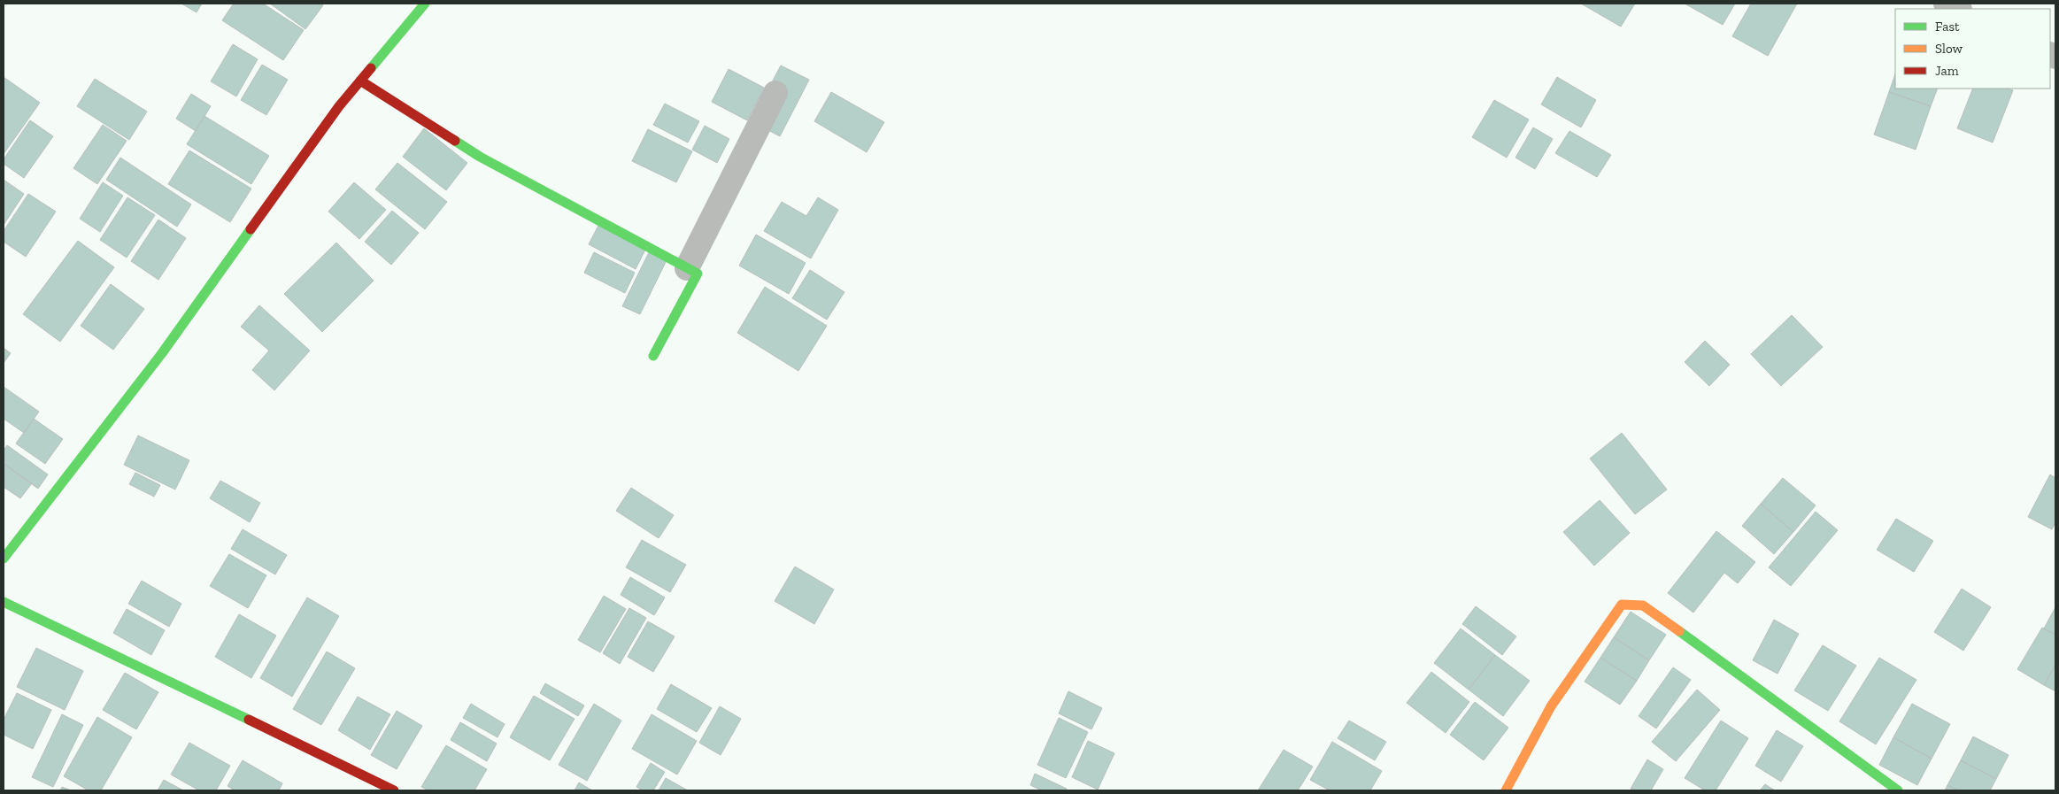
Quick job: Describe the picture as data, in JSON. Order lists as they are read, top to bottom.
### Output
{
  "legend": ["Fast", "Slow", "Jam"]
}
